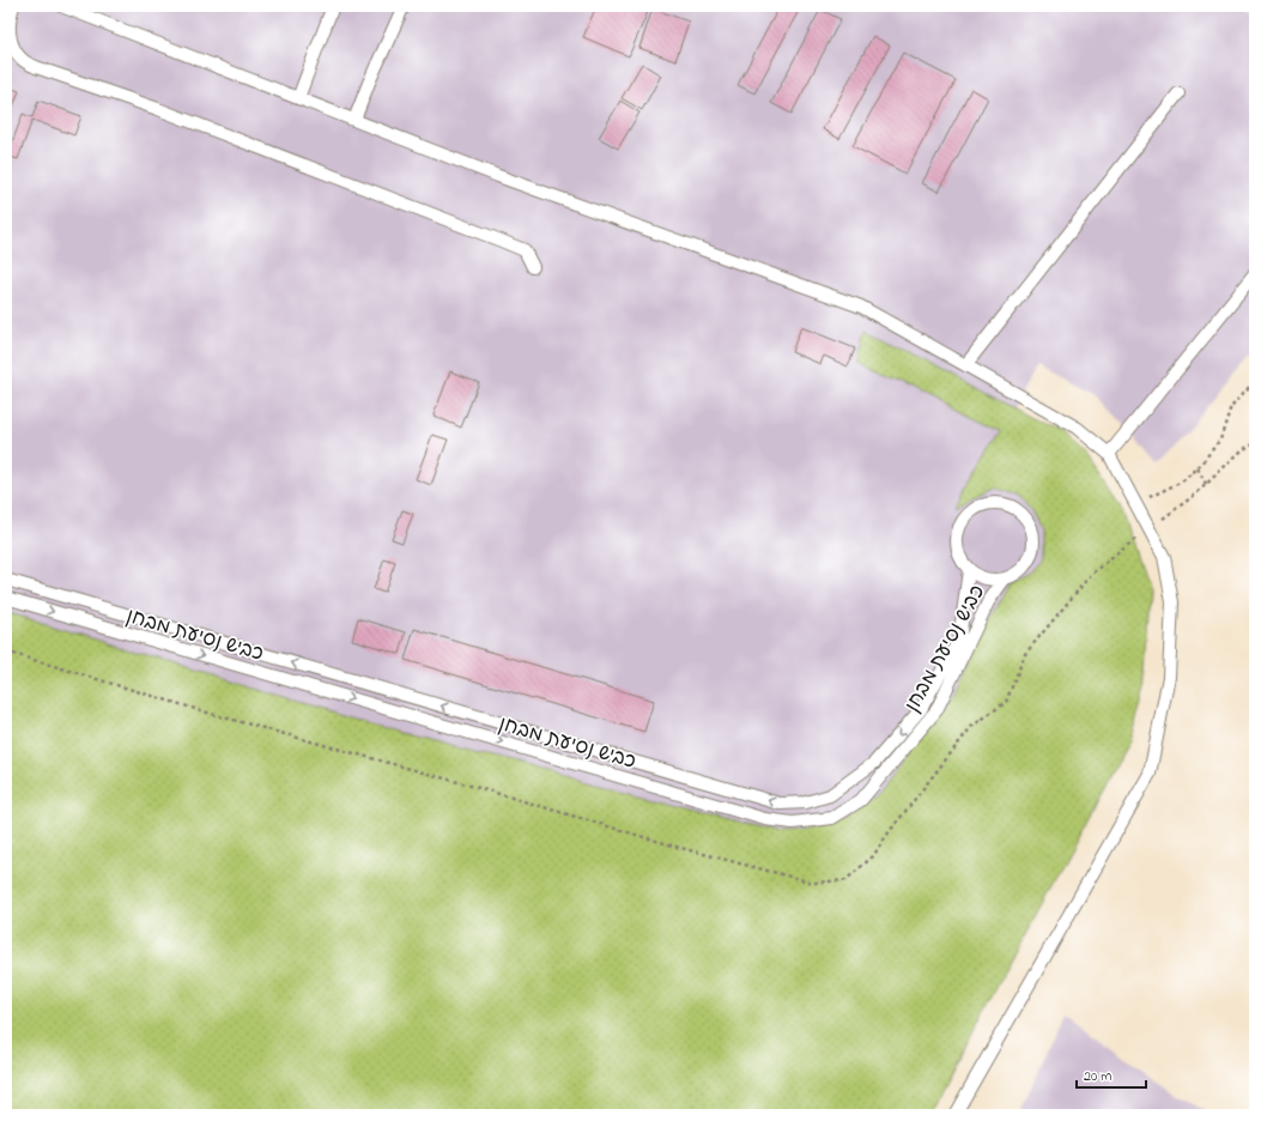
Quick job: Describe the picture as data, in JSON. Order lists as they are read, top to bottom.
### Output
{
  "streets": {
    "lane": ["כביש נסיעת מבחן"]
  },
  "scale_bar": "20 m"
}
